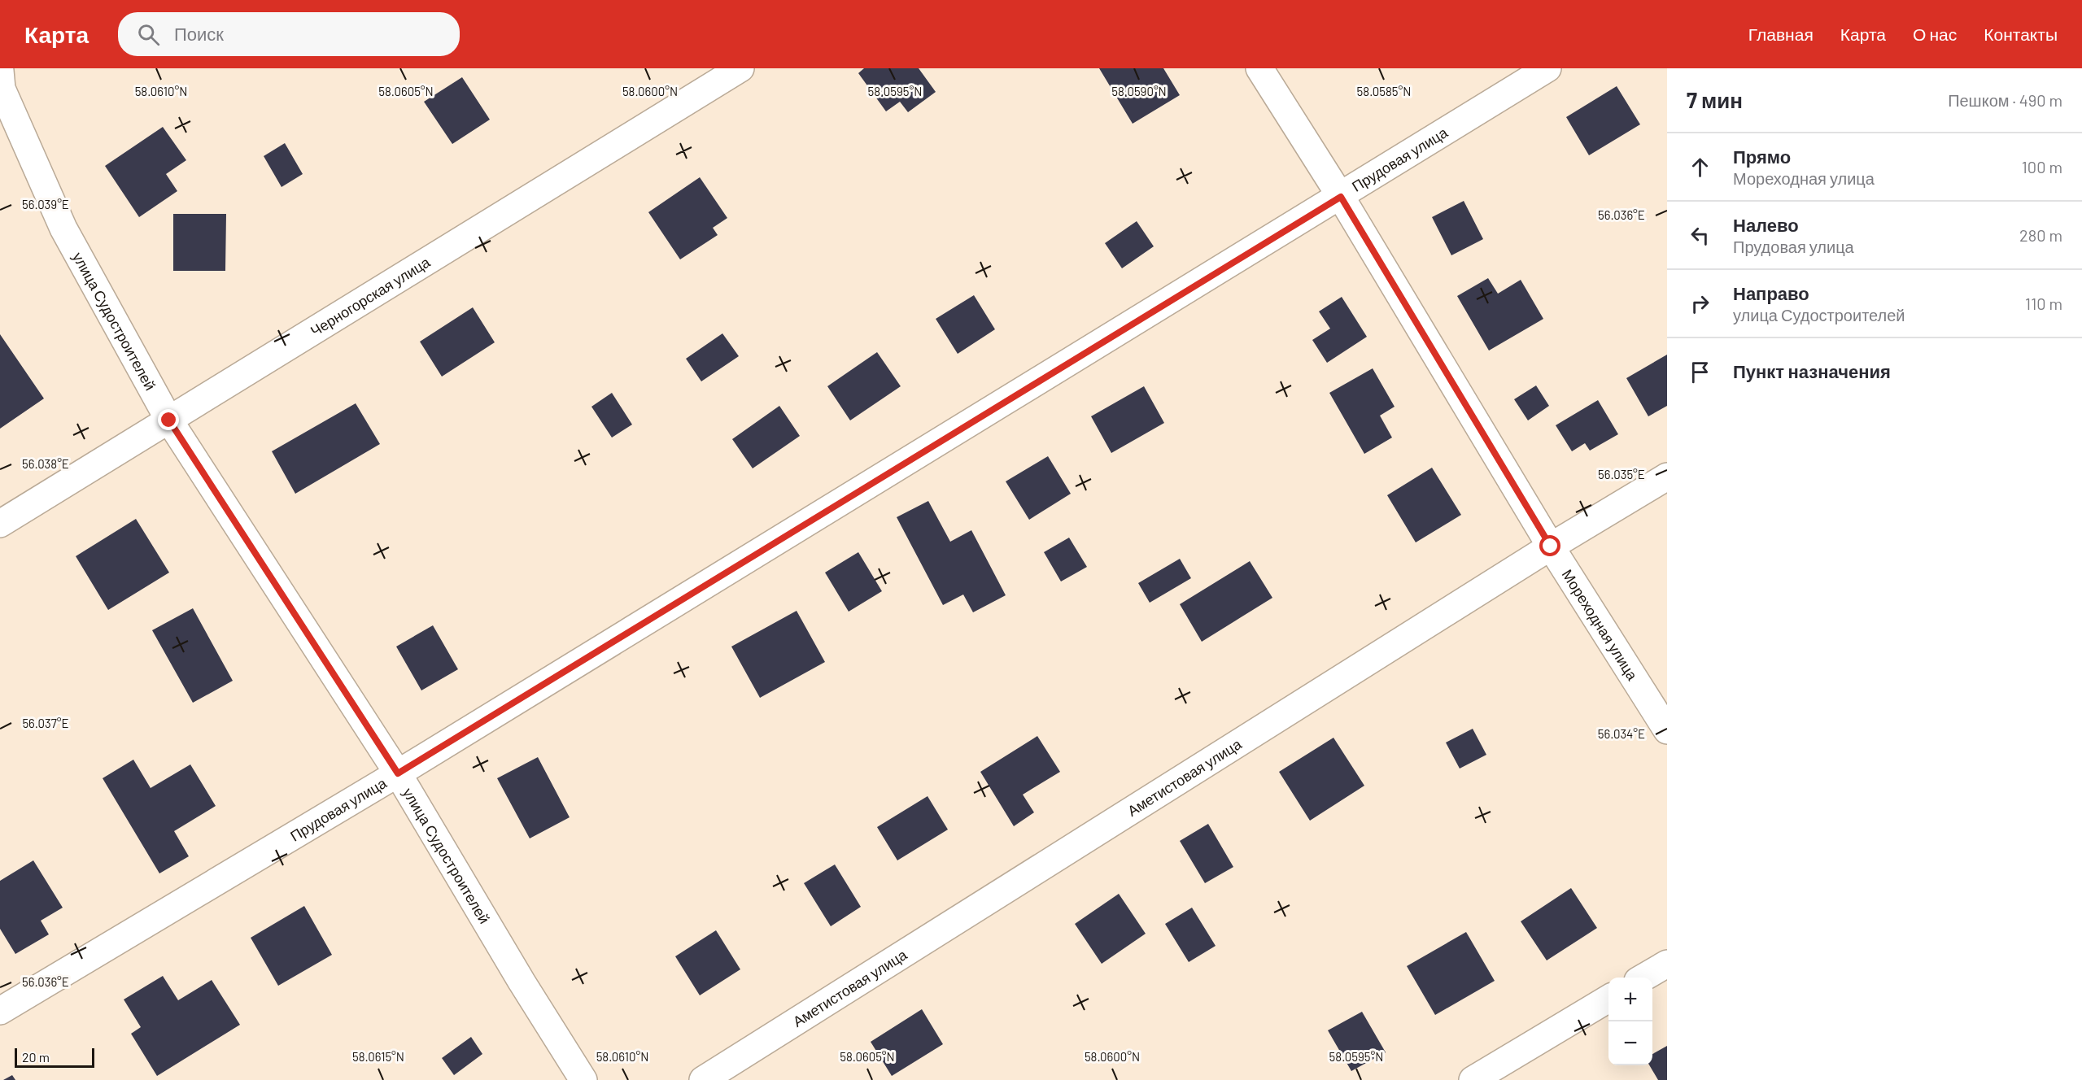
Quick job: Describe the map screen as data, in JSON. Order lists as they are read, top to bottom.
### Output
{
  "streets": {
    "street": [
      "Прудовая улица",
      "Черногорская улица",
      "улица Судостроителей",
      "Мореходная улица",
      "Аметистовая улица"
    ]
  },
  "crossings": [
    ["Прудовая улица", "улица Судостроителей"],
    ["Прудовая улица", "Мореходная улица"],
    ["Черногорская улица", "улица Судостроителей"],
    ["Мореходная улица", "Аметистовая улица"]
  ],
  "scale_bar": "20 m",
  "page": {
    "header": "Карта",
    "search": "Поиск",
    "nav": [
      "Главная",
      "Карта",
      "О нас",
      "Контакты"
    ],
    "heading": ["7 мин", "Пешком · 490 m"],
    "list": [
      ["Прямо", "Мореходная улица", "100 m"],
      ["Налево", "Прудовая улица", "280 m"],
      ["Направо", "улица Судостроителей", "110 m"],
      "Пункт назначения"
    ],
    "map_buttons": ["+", "−"],
    "scale": "20 m"
  },
  "coordinates": [
    "58.0610°N",
    "58.0605°N",
    "58.0600°N",
    "58.0595°N",
    "58.0590°N",
    "58.0585°N",
    "56.039°E",
    "56.036°E",
    "56.038°E",
    "56.035°E",
    "56.037°E",
    "56.034°E",
    "58.0615°N"
  ]
}
